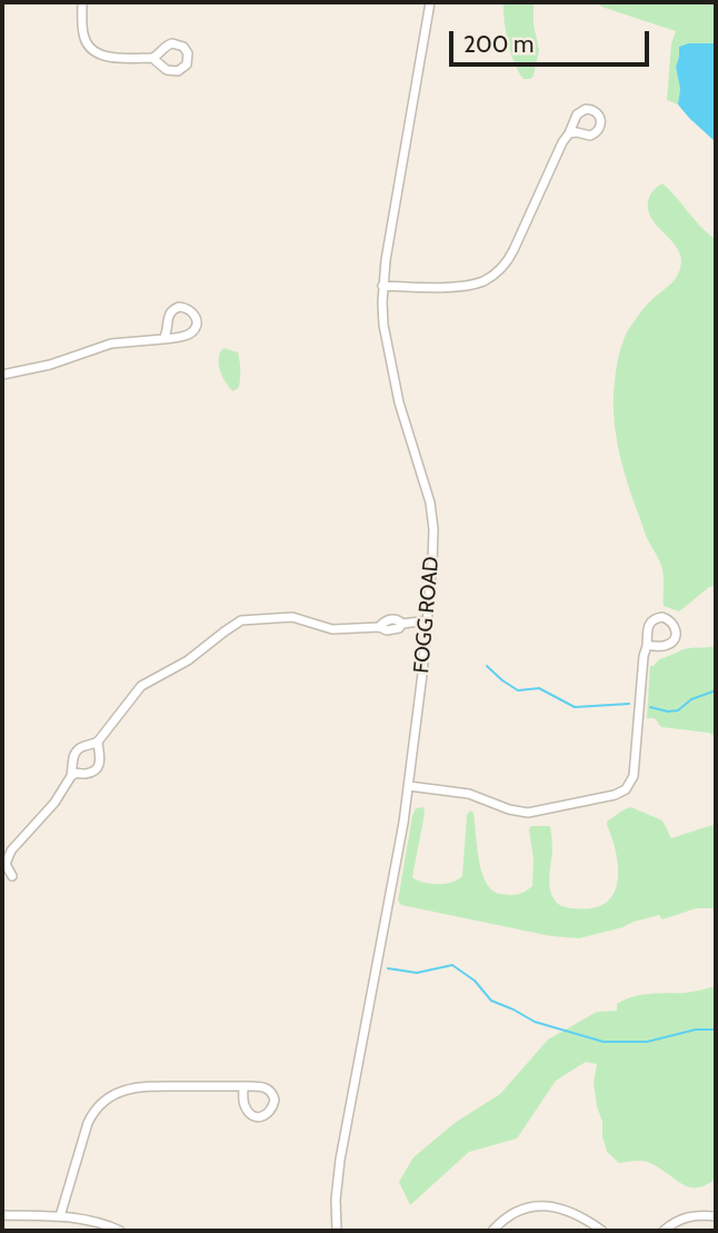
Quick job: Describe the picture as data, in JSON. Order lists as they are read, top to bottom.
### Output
{
  "streets": {
    "street": ["FOGG ROAD"]
  },
  "scale_bar": "200 m"
}
